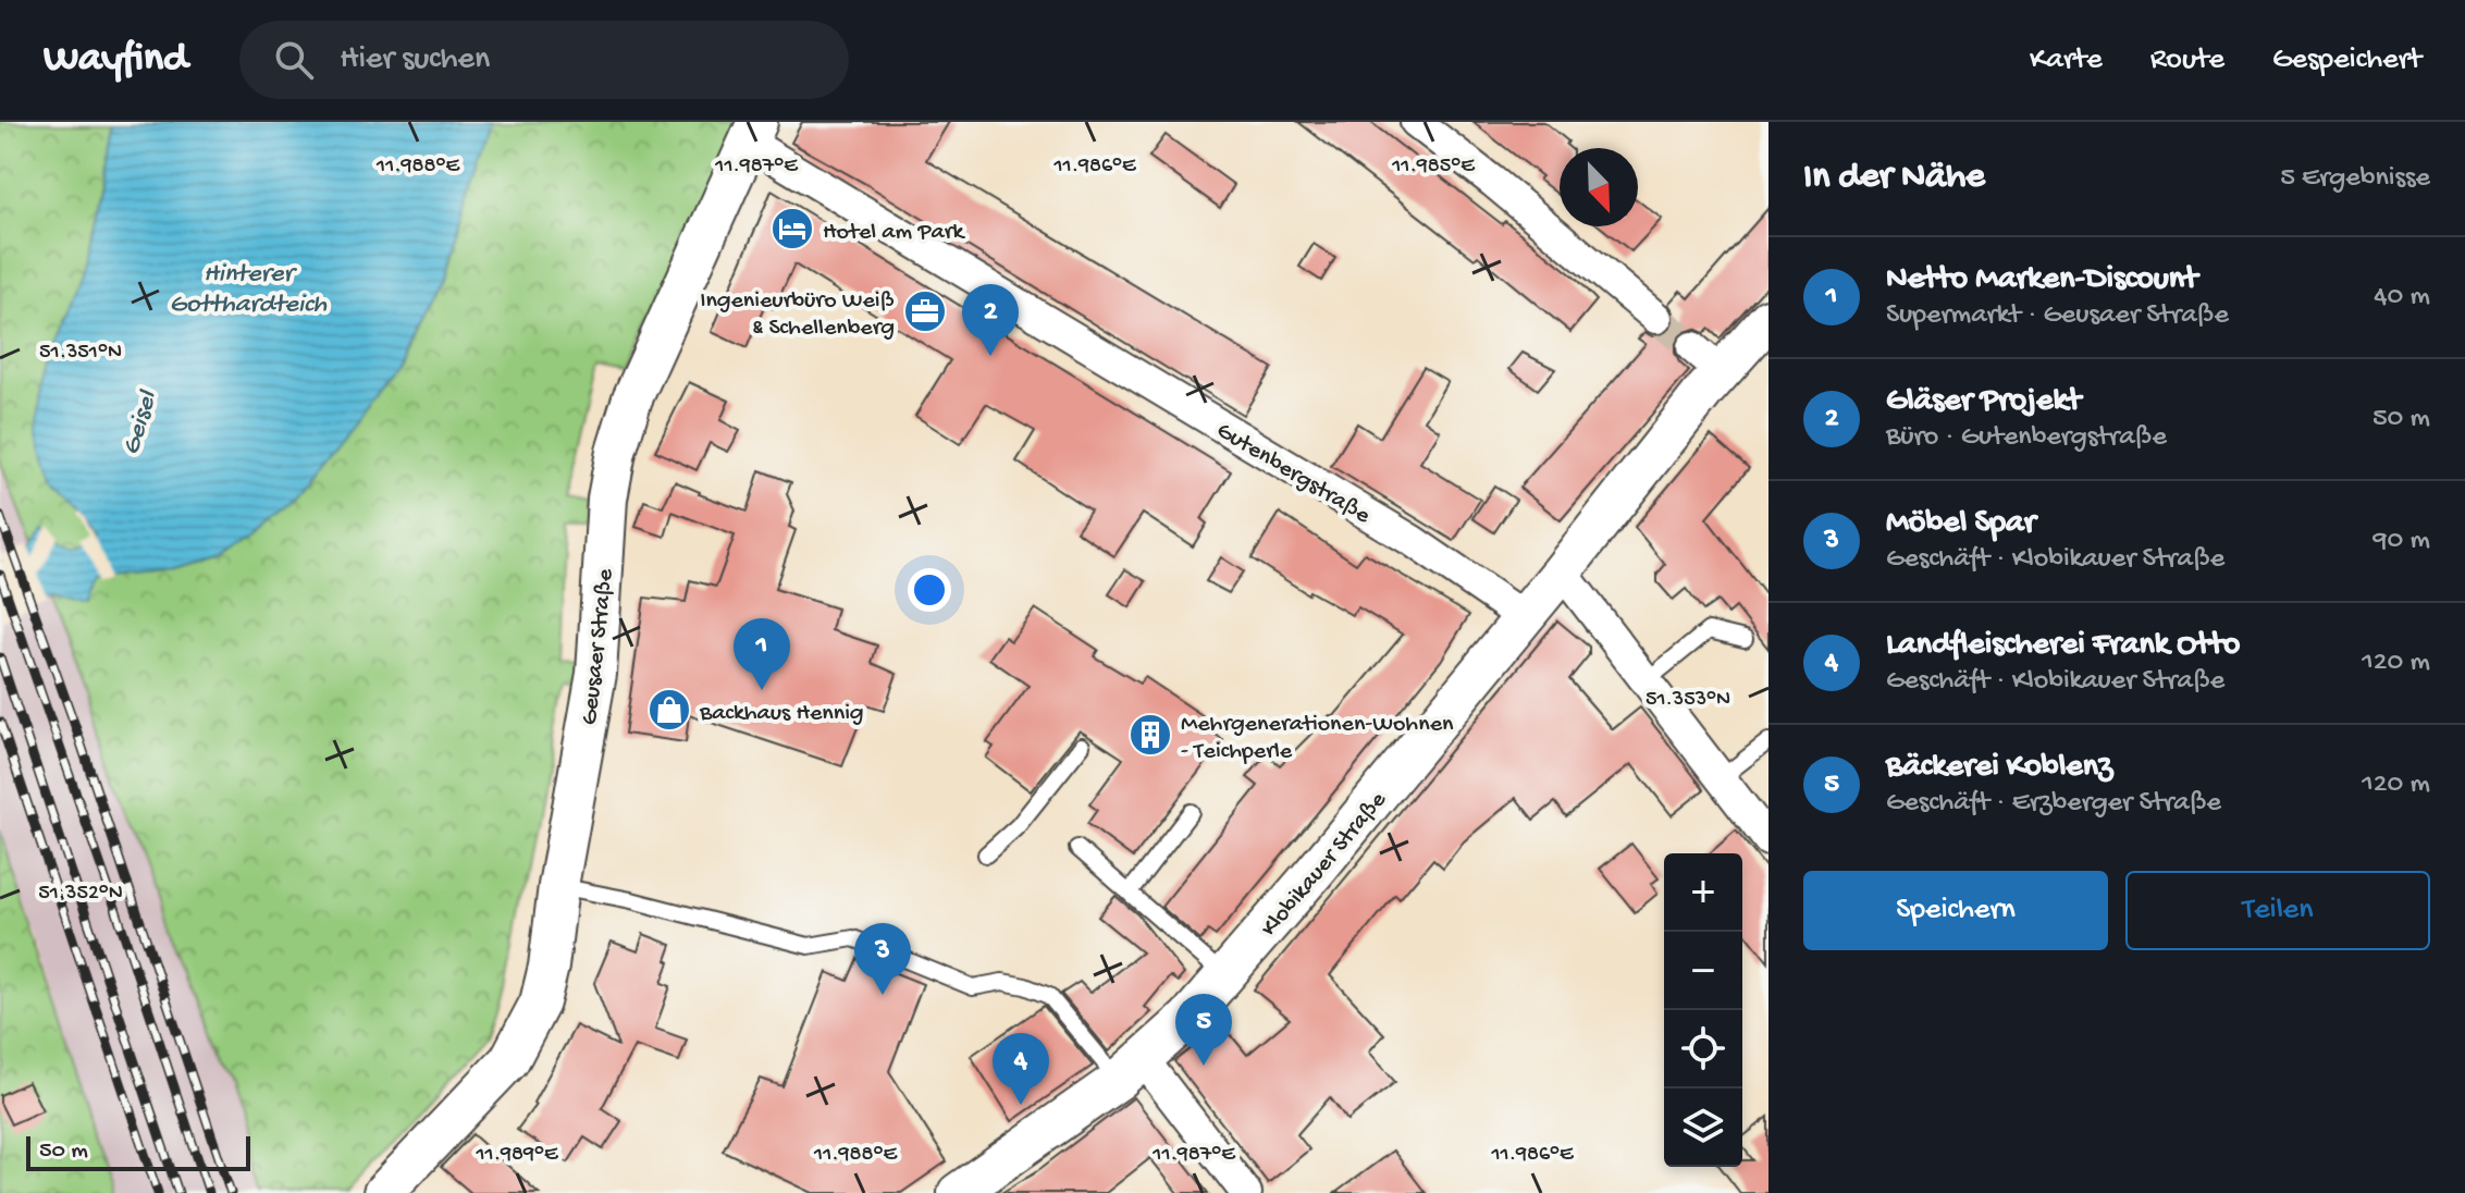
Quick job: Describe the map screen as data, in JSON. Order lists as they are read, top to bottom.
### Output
{
  "streets": {
    "street": ["Gutenbergstraße", "Geusaer Straße", "Klobikauer Straße"]
  },
  "crossings": [
    ["Gutenbergstraße", "Geusaer Straße"],
    ["Gutenbergstraße", "Klobikauer Straße"]
  ],
  "water": ["Hinterer Gotthardteich", "Geisel"],
  "places": {
    "hotel": ["Hotel am Park"],
    "office": ["Ingenieurbüro Weiß & Schellenberg"],
    "shop": ["Backhaus Hennig"],
    "building": ["Mehrgenerationen-Wohnen - Teichperle"]
  },
  "scale_bar": "50 m",
  "north": "bottom right",
  "page": {
    "header": "Wayfind",
    "search": "Hier suchen",
    "nav": ["Karte", "Route", "Gespeichert"],
    "heading": ["In der Nähe", "5 Ergebnisse"],
    "list": [
      {
        "mark": "1",
        "name": "Netto Marken-Discount",
        "note": "Supermarkt · Geusaer Straße",
        "value": "40 m"
      },
      {
        "mark": "2",
        "name": "Gläser Projekt",
        "note": "Büro · Gutenbergstraße",
        "value": "50 m"
      },
      {
        "mark": "3",
        "name": "Möbel Spar",
        "note": "Geschäft · Klobikauer Straße",
        "value": "90 m"
      },
      {
        "mark": "4",
        "name": "Landfleischerei Frank Otto",
        "note": "Geschäft · Klobikauer Straße",
        "value": "120 m"
      },
      {
        "mark": "5",
        "name": "Bäckerei Koblenz",
        "note": "Geschäft · Erzberger Straße",
        "value": "120 m"
      }
    ],
    "pins": [
      "2",
      "1",
      "3",
      "5",
      "4"
    ],
    "buttons": ["Speichern", "Teilen"],
    "map_buttons": ["+", "−"],
    "scale": "50 m"
  },
  "coordinates": [
    "11.988°E",
    "11.987°E",
    "11.986°E",
    "11.985°E",
    "51.351°N",
    "51.353°N",
    "51.352°N",
    "11.989°E"
  ]
}
